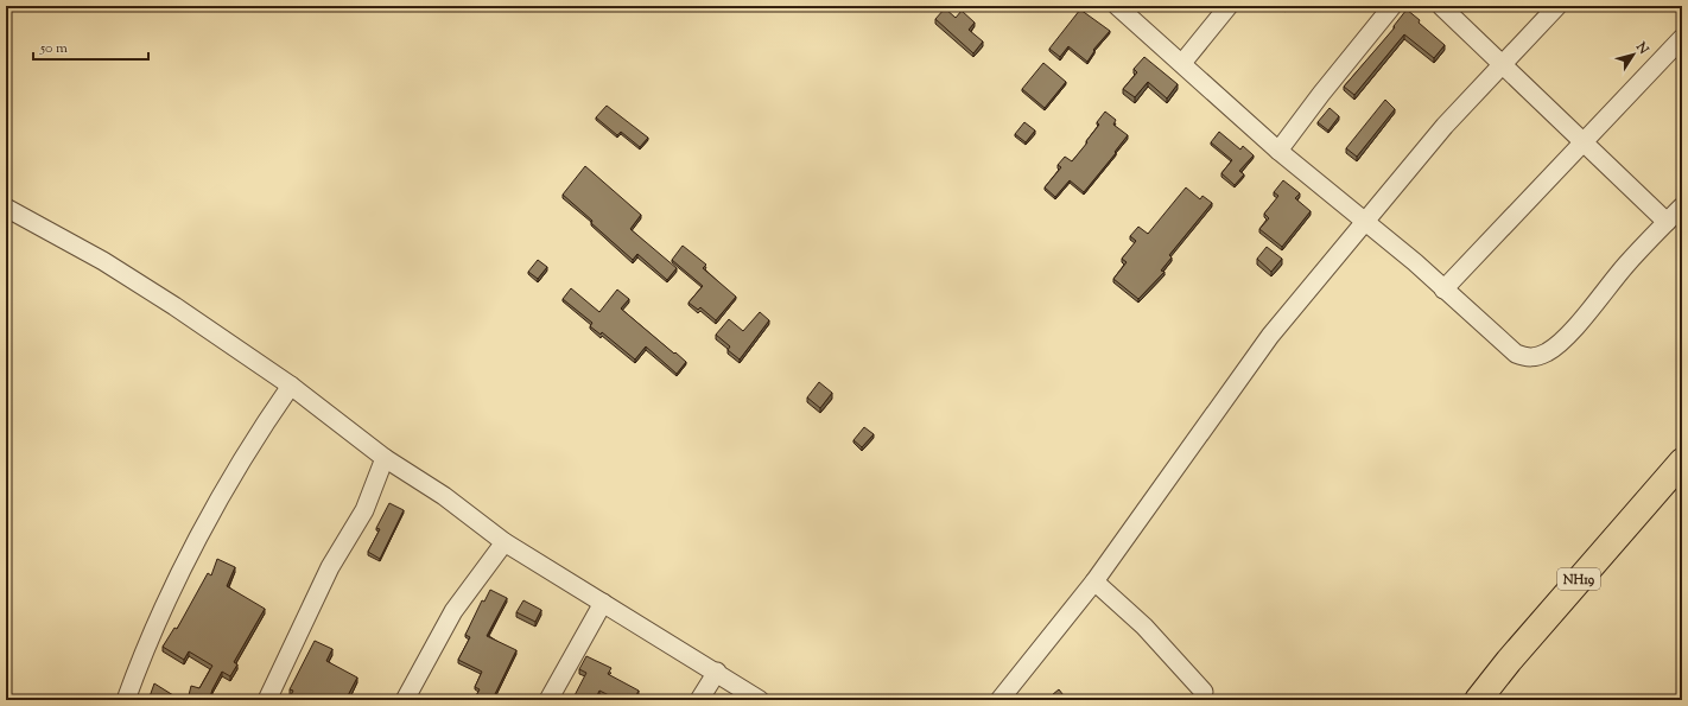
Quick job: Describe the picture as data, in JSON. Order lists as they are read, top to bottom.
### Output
{
  "streets": {
    "highway": ["NH19"]
  },
  "scale_bar": "50 m",
  "north": "top right"
}
